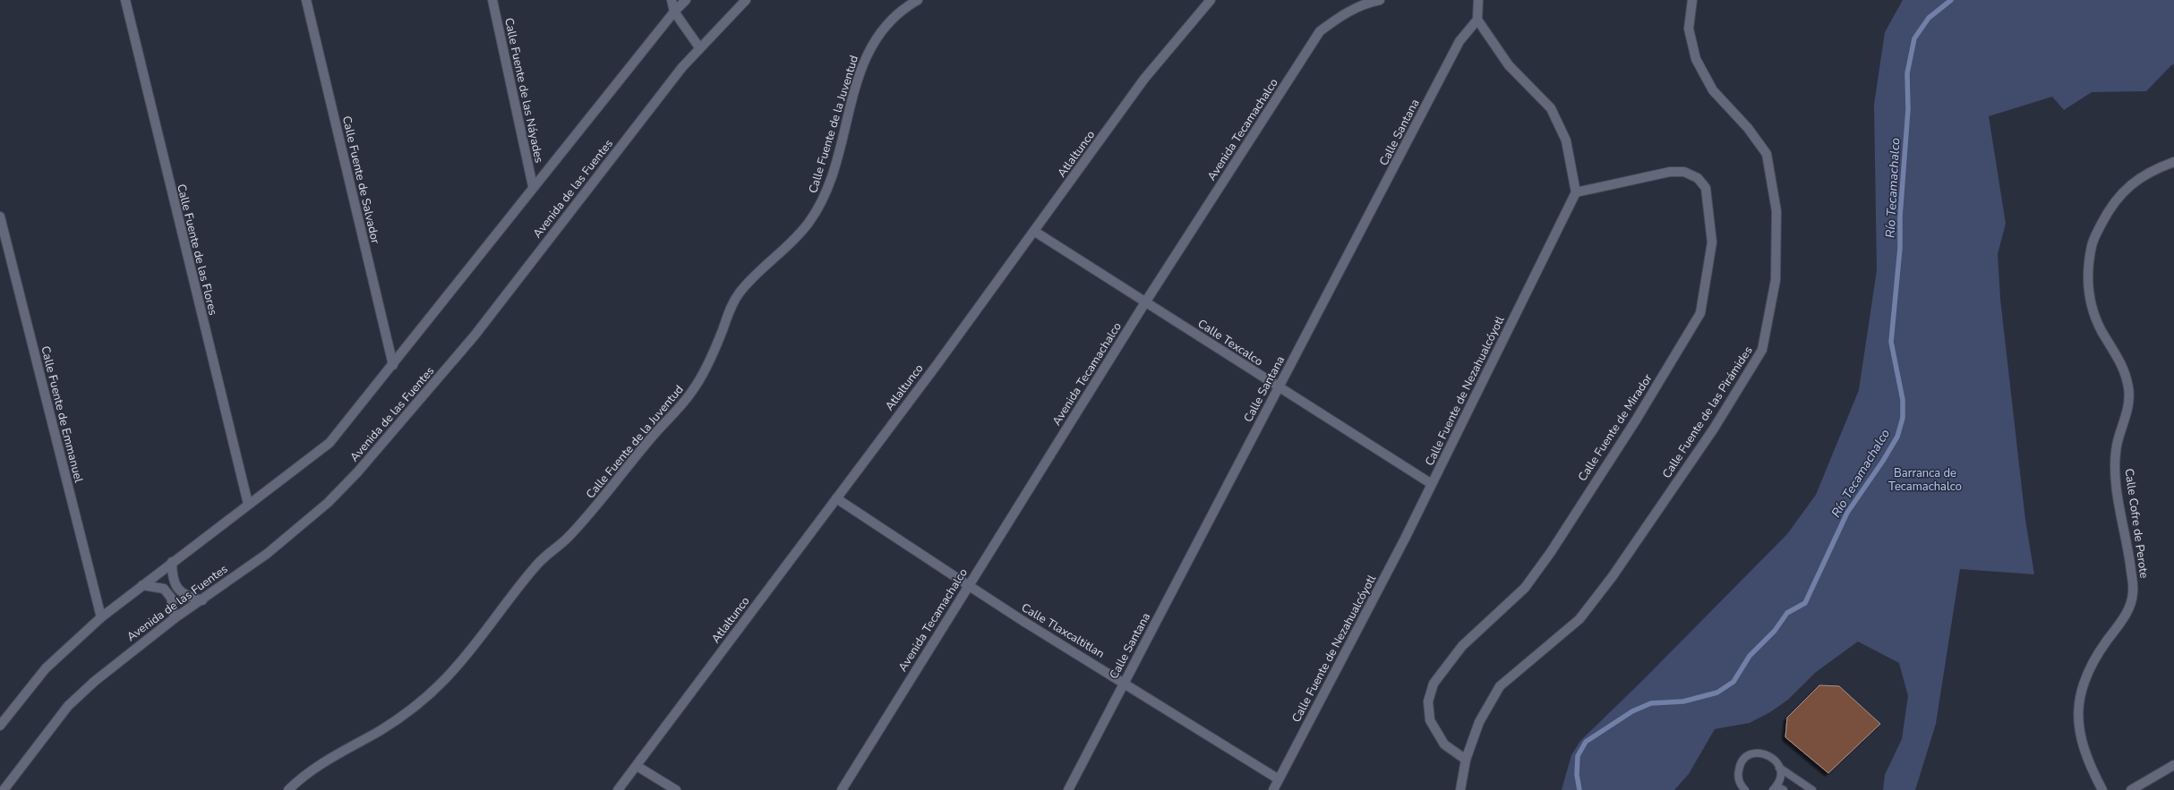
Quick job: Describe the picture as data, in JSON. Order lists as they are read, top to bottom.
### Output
{
  "streets": {
    "street": [
      "Calle Fuente de las Náyades",
      "Calle Fuente de la Juventud",
      "Avenida Tecamachalco",
      "Calle Santana",
      "Atlaltunco",
      "Calle Fuente de Salvador",
      "Avenida de las Fuentes",
      "Calle Fuente de las Flores",
      "Calle Texcalco",
      "Calle Fuente de Nezahualcóyotl",
      "Calle Fuente de las Pirámides",
      "Calle Fuente de Emmanuel",
      "Calle Fuente de Mirador",
      "Calle Cofre de Perote",
      "Calle Tlaxcaltitlan"
    ]
  },
  "crossings": [
    ["Avenida Tecamachalco", "Calle Texcalco"],
    ["Avenida Tecamachalco", "Calle Tlaxcaltitlan"],
    ["Calle Santana", "Calle Texcalco"],
    ["Calle Santana", "Calle Tlaxcaltitlan"],
    ["Atlaltunco", "Calle Texcalco"],
    ["Atlaltunco", "Calle Tlaxcaltitlan"],
    ["Calle Texcalco", "Calle Fuente de Nezahualcóyotl"],
    ["Calle Fuente de Nezahualcóyotl", "Calle Fuente de Mirador"],
    ["Calle Fuente de Nezahualcóyotl", "Calle Tlaxcaltitlan"],
    ["Calle Fuente de las Pirámides", "Calle Fuente de Mirador"]
  ],
  "water": ["Río Tecamachalco"],
  "parks": ["Barranca de Tecamachalco"]
}
